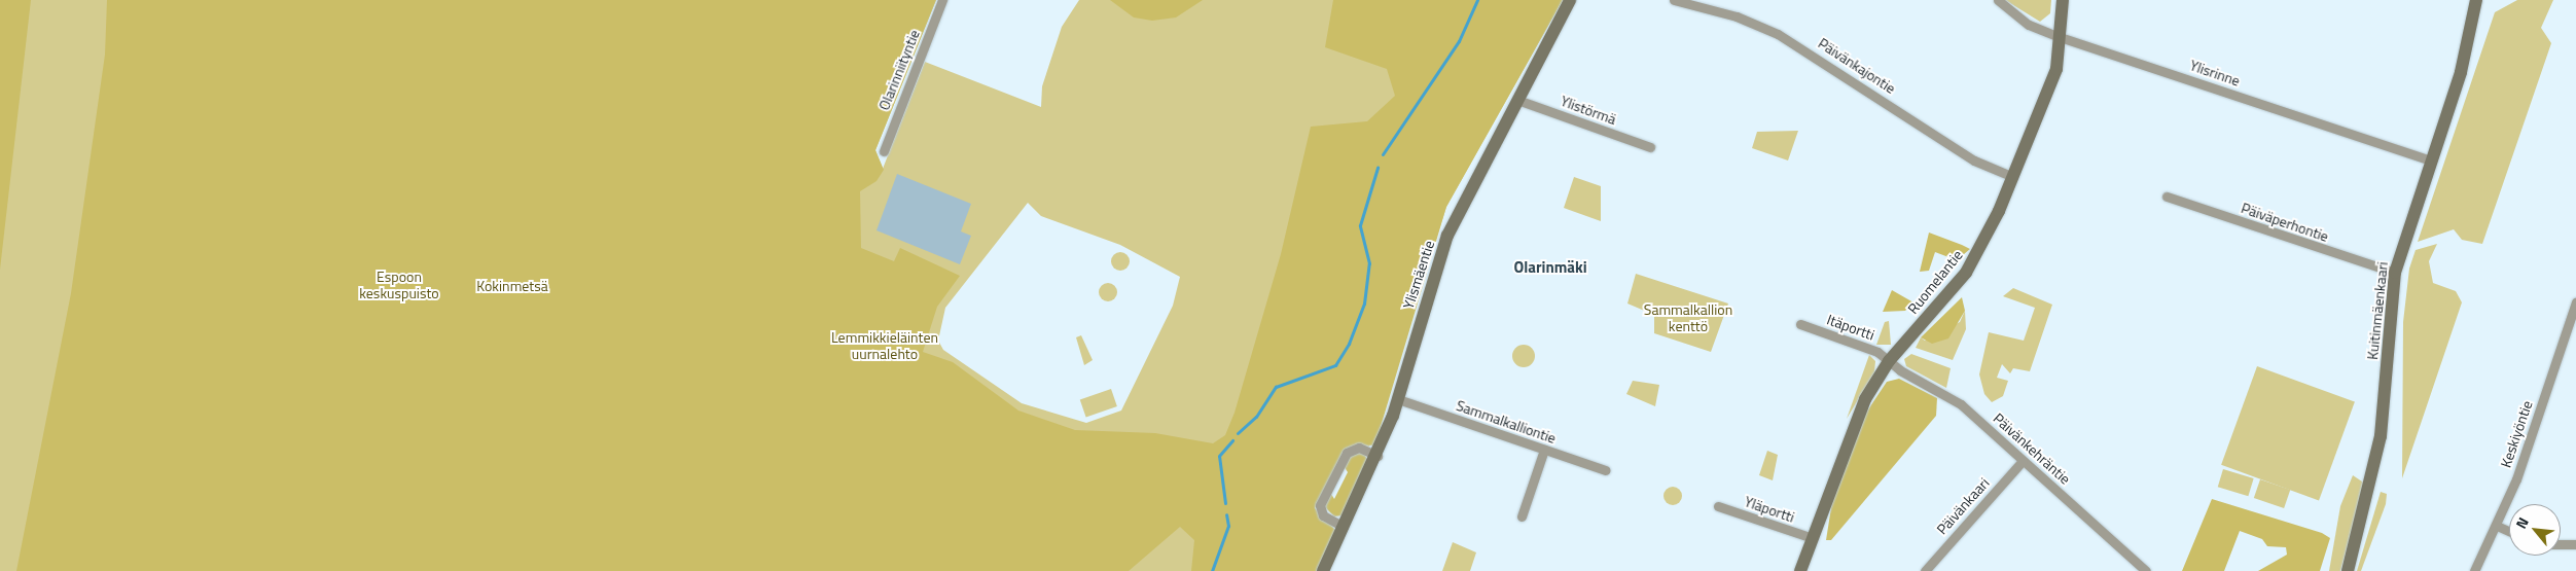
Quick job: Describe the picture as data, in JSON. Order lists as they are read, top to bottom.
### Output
{
  "streets": {
    "street": [
      "Päivänkajontie",
      "Olarinniityntie",
      "Ylisrinne",
      "Ylistörmä",
      "Päiväperhontie",
      "Ylismäentie",
      "Ruomelantie",
      "Kuitinmäenkaari",
      "Itäportti",
      "Sammalkalliontie",
      "Keskiyöntie",
      "Päivänkehräntie",
      "Päivänkaari",
      "Yläportti"
    ]
  },
  "crossings": [
    ["Päivänkajontie", "Ruomelantie"],
    ["Ylisrinne", "Ruomelantie"],
    ["Ylisrinne", "Kuitinmäenkaari"],
    ["Ylistörmä", "Ylismäentie"],
    ["Päiväperhontie", "Kuitinmäenkaari"],
    ["Ylismäentie", "Sammalkalliontie"],
    ["Ruomelantie", "Itäportti"],
    ["Ruomelantie", "Päivänkehräntie"],
    ["Ruomelantie", "Yläportti"],
    ["Itäportti", "Päivänkehräntie"],
    ["Päivänkehräntie", "Päivänkaari"]
  ],
  "districts": ["Olarinmäki"],
  "parks": [
    "Espoon keskuspuisto",
    "Kokinmetsä",
    "Sammalkallion kenttö",
    "Lemmikkieläinten uurnalehto"
  ],
  "north": "top left"
}
